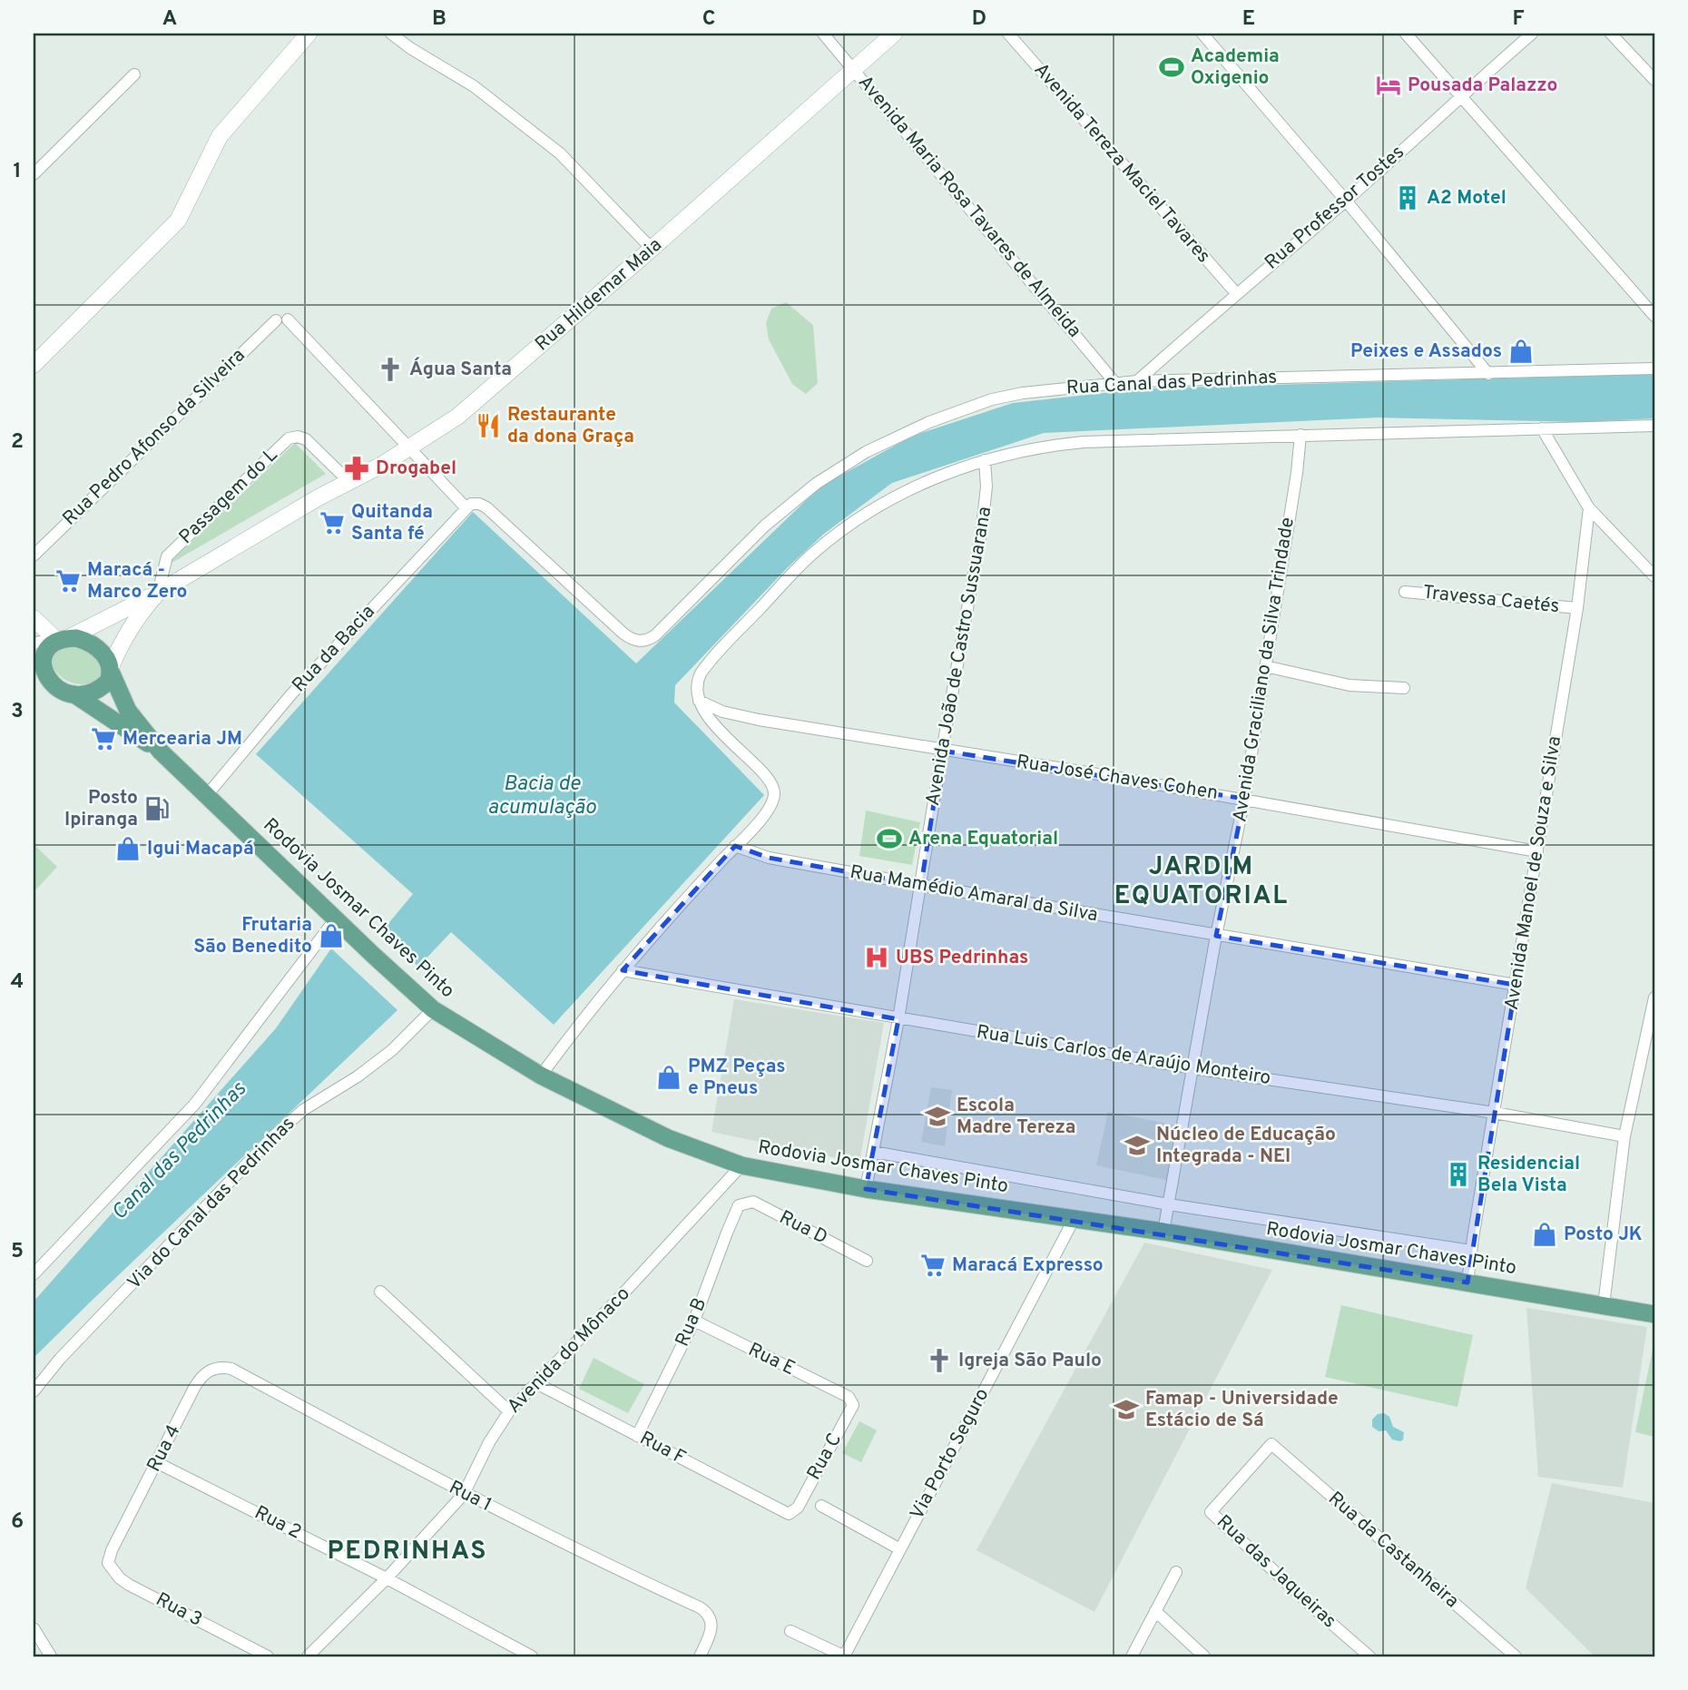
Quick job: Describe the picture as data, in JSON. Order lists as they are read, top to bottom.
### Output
{
  "streets": {
    "main road": ["Rua Hildemar Maia", "Rodovia Josmar Chaves Pinto"],
    "street": [
      "Avenida Tereza Maciel Tavares",
      "Avenida Maria Rosa Tavares de Almeida",
      "Rua Professor Tostes",
      "Rua Canal das Pedrinhas",
      "Rua Pedro Afonso da Silveira",
      "Passagem do L",
      "Travessa Caetés",
      "Rua da Bacia",
      "Avenida João de Castro Sussuarana",
      "Avenida Graciliano da Silva Trindade",
      "Rua José Chaves Cohen",
      "Avenida Manoel de Souza e Silva",
      "Rua Mamédio Amaral da Silva",
      "Rua Luis Carlos de Araújo Monteiro",
      "Via do Canal das Pedrinhas",
      "Rua D",
      "Rua B",
      "Avenida do Mônaco",
      "Rua E",
      "Rua 4",
      "Rua F",
      "Via Porto Seguro",
      "Rua C",
      "Rua 1",
      "Rua 2",
      "Rua da Castanheira",
      "Rua das Jaqueiras",
      "Rua 3"
    ]
  },
  "crossings": [
    ["Avenida Tereza Maciel Tavares", "Rua Professor Tostes"],
    ["Avenida Maria Rosa Tavares de Almeida", "Rua Hildemar Maia"],
    ["Avenida Maria Rosa Tavares de Almeida", "Rua Canal das Pedrinhas"],
    ["Rua Professor Tostes", "Rua Canal das Pedrinhas"],
    ["Rua Hildemar Maia", "Rua Pedro Afonso da Silveira"],
    ["Rua Hildemar Maia", "Passagem do L"],
    ["Rua Hildemar Maia", "Rodovia Josmar Chaves Pinto"],
    ["Rua Canal das Pedrinhas", "Rua da Bacia"],
    ["Travessa Caetés", "Avenida Manoel de Souza e Silva"],
    ["Rua da Bacia", "Rodovia Josmar Chaves Pinto"],
    ["Avenida João de Castro Sussuarana", "Rua José Chaves Cohen"],
    ["Avenida João de Castro Sussuarana", "Rua Mamédio Amaral da Silva"],
    ["Avenida João de Castro Sussuarana", "Rodovia Josmar Chaves Pinto"],
    ["Avenida João de Castro Sussuarana", "Rua Luis Carlos de Araújo Monteiro"],
    ["Avenida Graciliano da Silva Trindade", "Rua José Chaves Cohen"],
    ["Avenida Graciliano da Silva Trindade", "Rua Mamédio Amaral da Silva"],
    ["Avenida Graciliano da Silva Trindade", "Rodovia Josmar Chaves Pinto"],
    ["Avenida Graciliano da Silva Trindade", "Rua Luis Carlos de Araújo Monteiro"],
    ["Rua José Chaves Cohen", "Avenida Manoel de Souza e Silva"],
    ["Avenida Manoel de Souza e Silva", "Rua Mamédio Amaral da Silva"],
    ["Avenida Manoel de Souza e Silva", "Rodovia Josmar Chaves Pinto"],
    ["Avenida Manoel de Souza e Silva", "Rua Luis Carlos de Araújo Monteiro"],
    ["Rodovia Josmar Chaves Pinto", "Via do Canal das Pedrinhas"],
    ["Rodovia Josmar Chaves Pinto", "Avenida do Mônaco"],
    ["Rodovia Josmar Chaves Pinto", "Via Porto Seguro"],
    ["Rua D", "Rua B"],
    ["Rua B", "Rua E"],
    ["Rua B", "Rua F"],
    ["Avenida do Mônaco", "Rua F"],
    ["Avenida do Mônaco", "Rua 1"],
    ["Avenida do Mônaco", "Rua 2"],
    ["Rua E", "Rua C"],
    ["Rua 4", "Rua 1"],
    ["Rua 4", "Rua 2"],
    ["Rua 4", "Rua 3"],
    ["Rua F", "Rua C"],
    ["Rua da Castanheira", "Rua das Jaqueiras"]
  ],
  "districts": ["JARDIM EQUATORIAL", "PEDRINHAS"],
  "water": ["Bacia de acumulação", "Canal das Pedrinhas"],
  "places": {
    "sports": ["Academia Oxigenio", "Arena Equatorial"],
    "hotel": ["Pousada Palazzo"],
    "building": ["A2 Motel", "Residencial Bela Vista"],
    "shop": [
      "Peixes e Assados",
      "Igui Macapá",
      "Frutaria São Benedito",
      "PMZ Peças e Pneus",
      "Posto JK"
    ],
    "church": ["Água Santa", "Igreja São Paulo"],
    "restaurant": ["Restaurante da dona Graça"],
    "pharmacy": ["Drogabel"],
    "supermarket": [
      "Quitanda Santa fé",
      "Maracá - Marco Zero",
      "Mercearia JM",
      "Maracá Expresso"
    ],
    "fuel station": ["Posto Ipiranga"],
    "hospital": ["UBS Pedrinhas"],
    "school or university": ["Escola Madre Tereza", "Núcleo de Educação Integrada - NEI", "Famap - Universidade Estácio de Sá"]
  },
  "grid": {
    "columns": [
      "A",
      "B",
      "C",
      "D",
      "E",
      "F"
    ],
    "rows": [
      "1",
      "2",
      "3",
      "4",
      "5",
      "6"
    ]
  }
}
